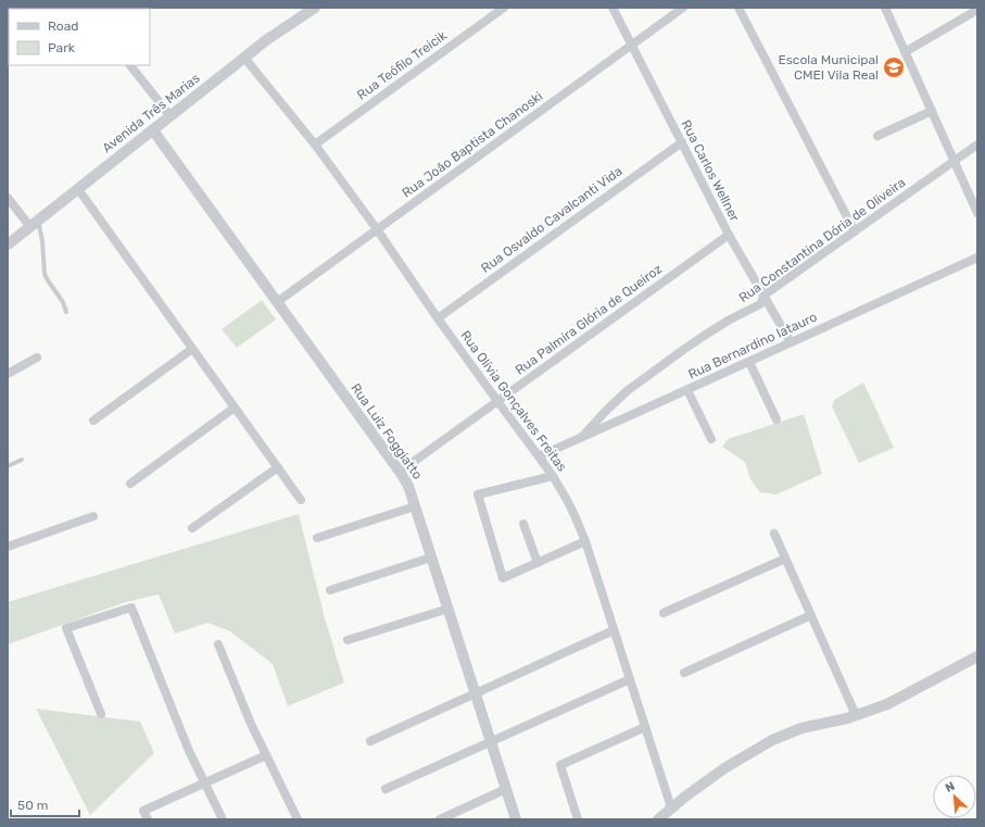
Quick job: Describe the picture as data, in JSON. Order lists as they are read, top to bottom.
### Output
{
  "streets": {
    "street": [
      "Rua Teófilo Treicik",
      "Avenida Três Marias",
      "Rua João Baptista Chanoski",
      "Rua Carlos Wellner",
      "Rua Osvaldo Cavalcanti Vida",
      "Rua Constantina Dória de Oliveira",
      "Rua Palmira Glória de Queiroz",
      "Rua Bernardino Iatauro",
      "Rua Olívia Gonçalves Freitas",
      "Rua Luiz Foggiatto"
    ]
  },
  "crossings": [
    ["Rua Teófilo Treicik", "Rua Olívia Gonçalves Freitas"],
    ["Avenida Três Marias", "Rua Olívia Gonçalves Freitas"],
    ["Avenida Três Marias", "Rua Luiz Foggiatto"],
    ["Rua João Baptista Chanoski", "Rua Carlos Wellner"],
    ["Rua João Baptista Chanoski", "Rua Olívia Gonçalves Freitas"],
    ["Rua João Baptista Chanoski", "Rua Luiz Foggiatto"],
    ["Rua Carlos Wellner", "Rua Osvaldo Cavalcanti Vida"],
    ["Rua Carlos Wellner", "Rua Constantina Dória de Oliveira"],
    ["Rua Carlos Wellner", "Rua Palmira Glória de Queiroz"],
    ["Rua Carlos Wellner", "Rua Bernardino Iatauro"],
    ["Rua Osvaldo Cavalcanti Vida", "Rua Olívia Gonçalves Freitas"],
    ["Rua Constantina Dória de Oliveira", "Rua Bernardino Iatauro"],
    ["Rua Palmira Glória de Queiroz", "Rua Olívia Gonçalves Freitas"],
    ["Rua Palmira Glória de Queiroz", "Rua Luiz Foggiatto"],
    ["Rua Bernardino Iatauro", "Rua Olívia Gonçalves Freitas"]
  ],
  "places": {
    "school or university": ["Escola Municipal CMEI Vila Real"]
  },
  "legend": ["Road", "Park"],
  "scale_bar": "50 m",
  "north": "top left"
}
